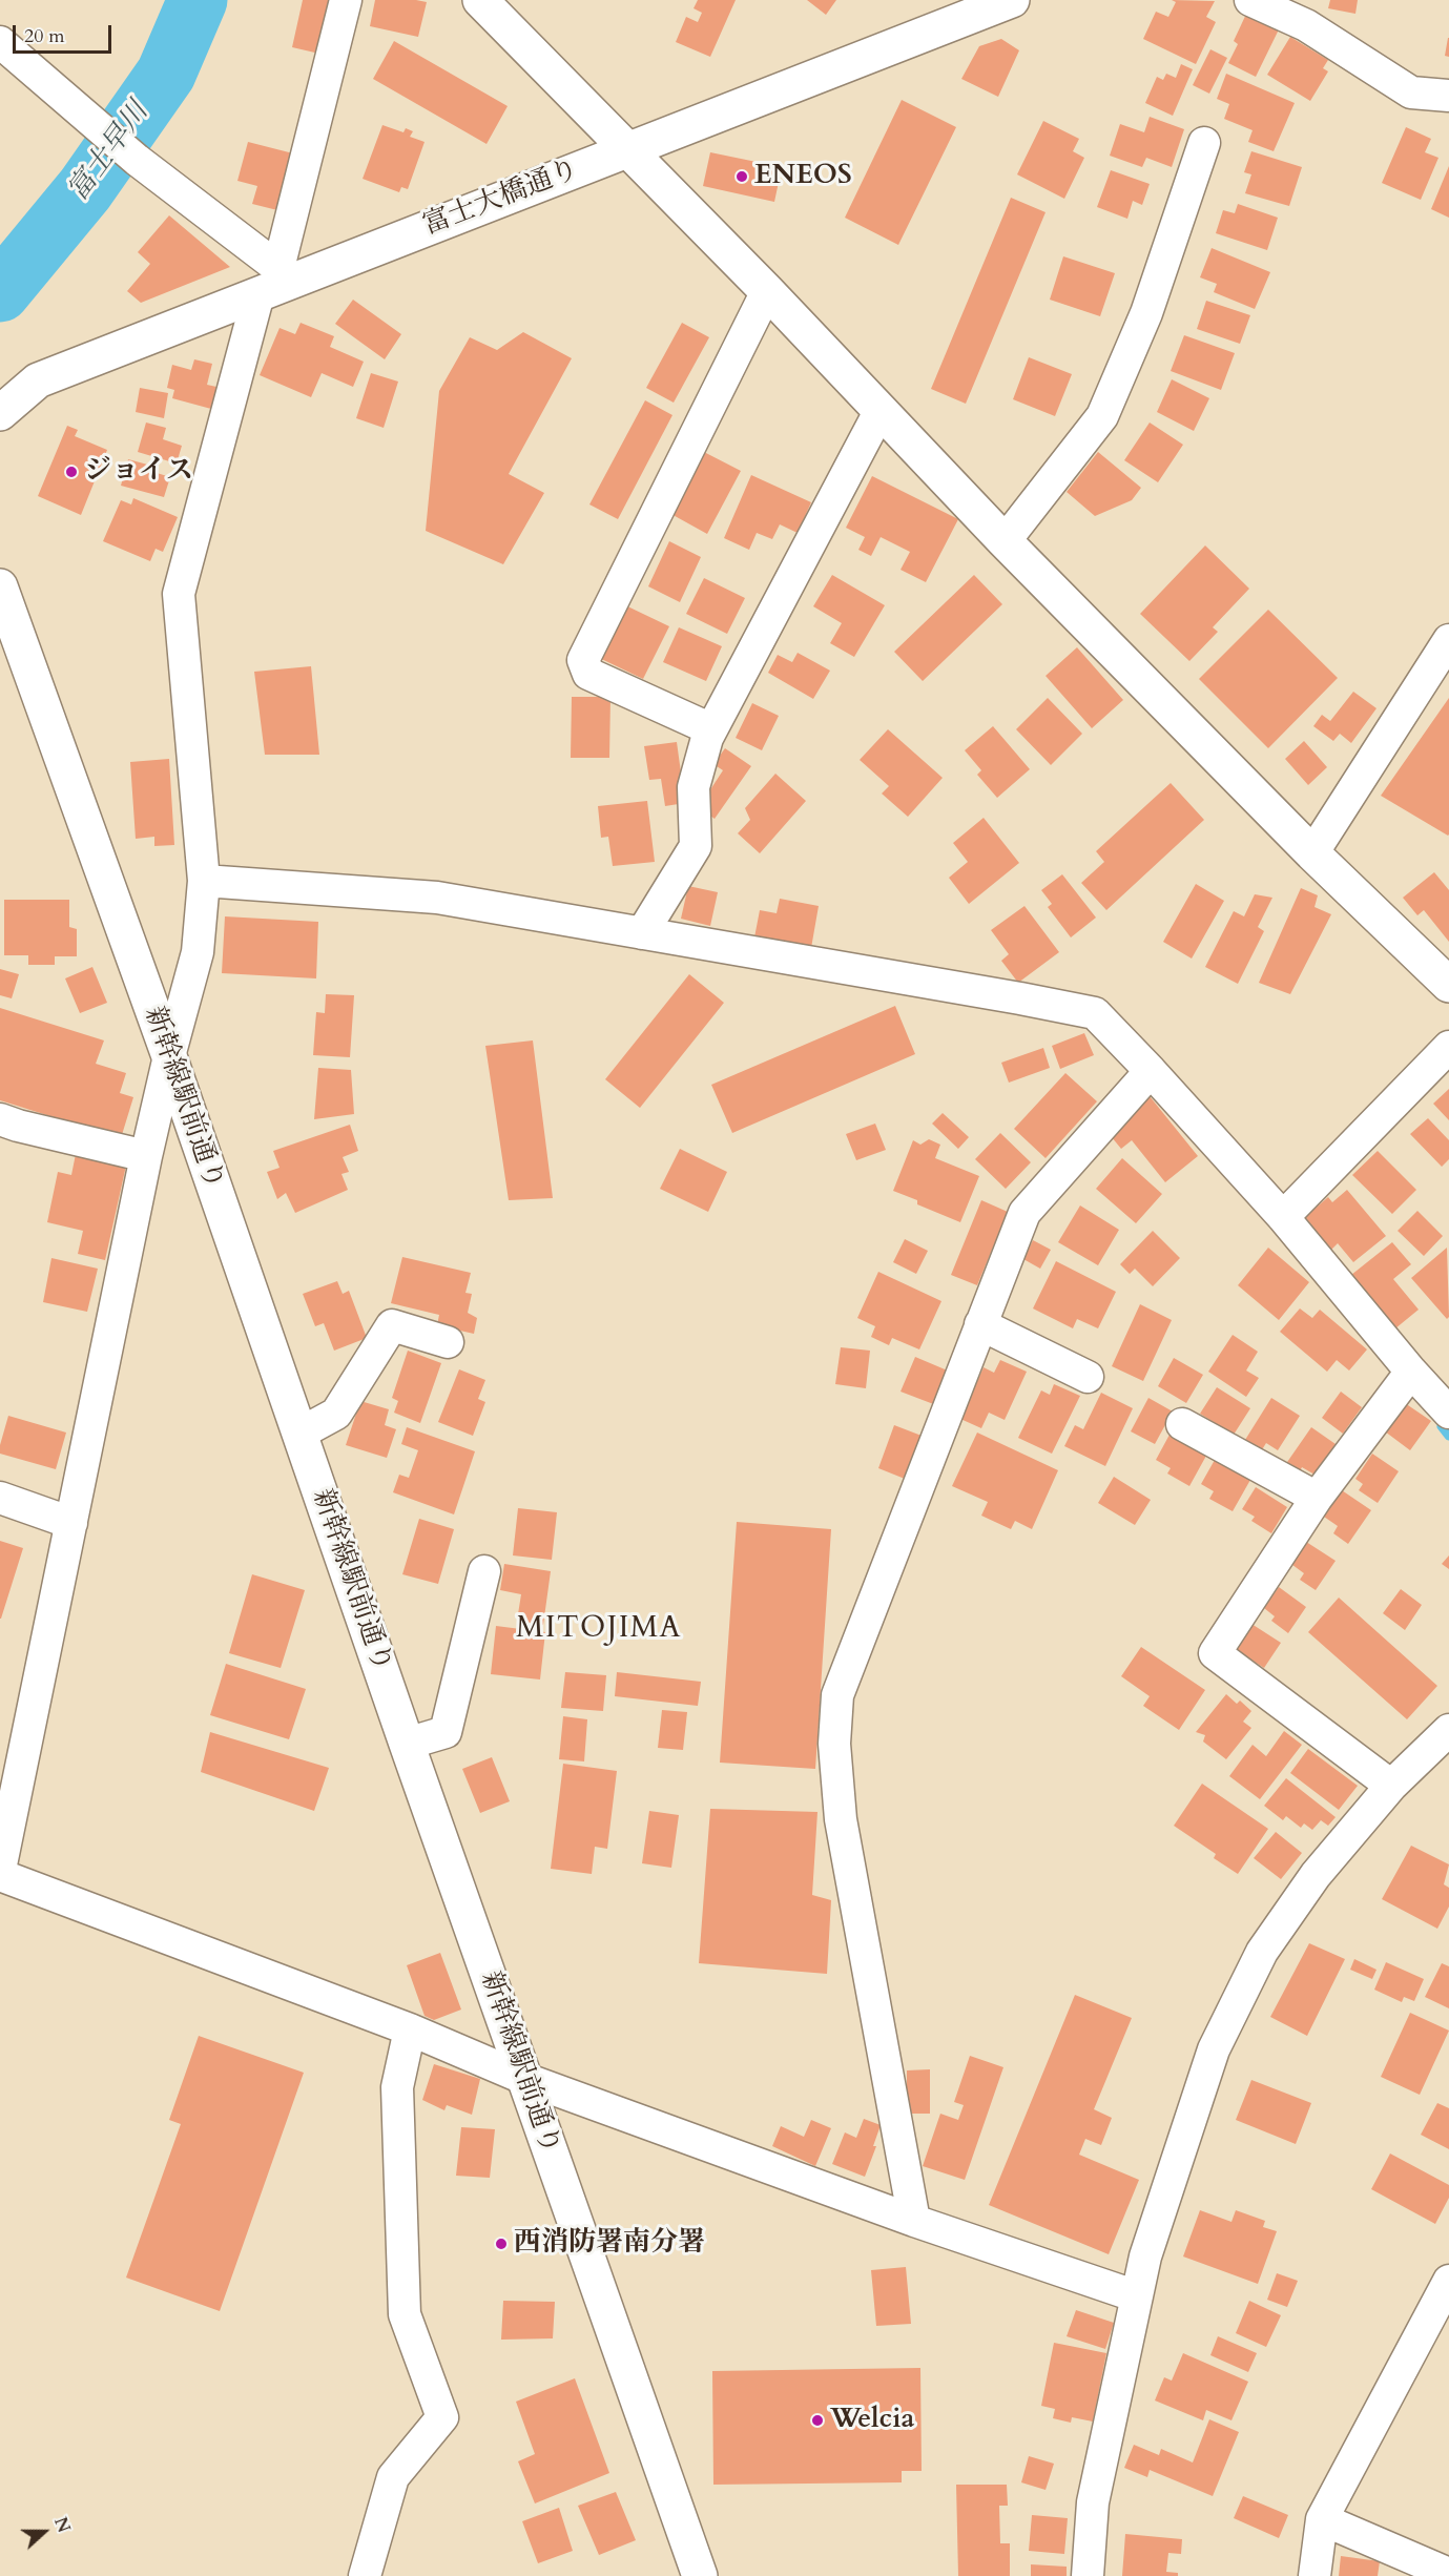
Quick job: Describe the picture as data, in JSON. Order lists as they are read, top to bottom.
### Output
{
  "streets": {
    "street": ["富士大橋通り", "新幹線駅前通り"]
  },
  "districts": ["MITOJIMA"],
  "water": ["富士早川"],
  "places": [
    "ENEOS",
    "ジョイス",
    "西消防署南分署",
    "Welcia"
  ],
  "scale_bar": "20 m",
  "north": "right"
}
